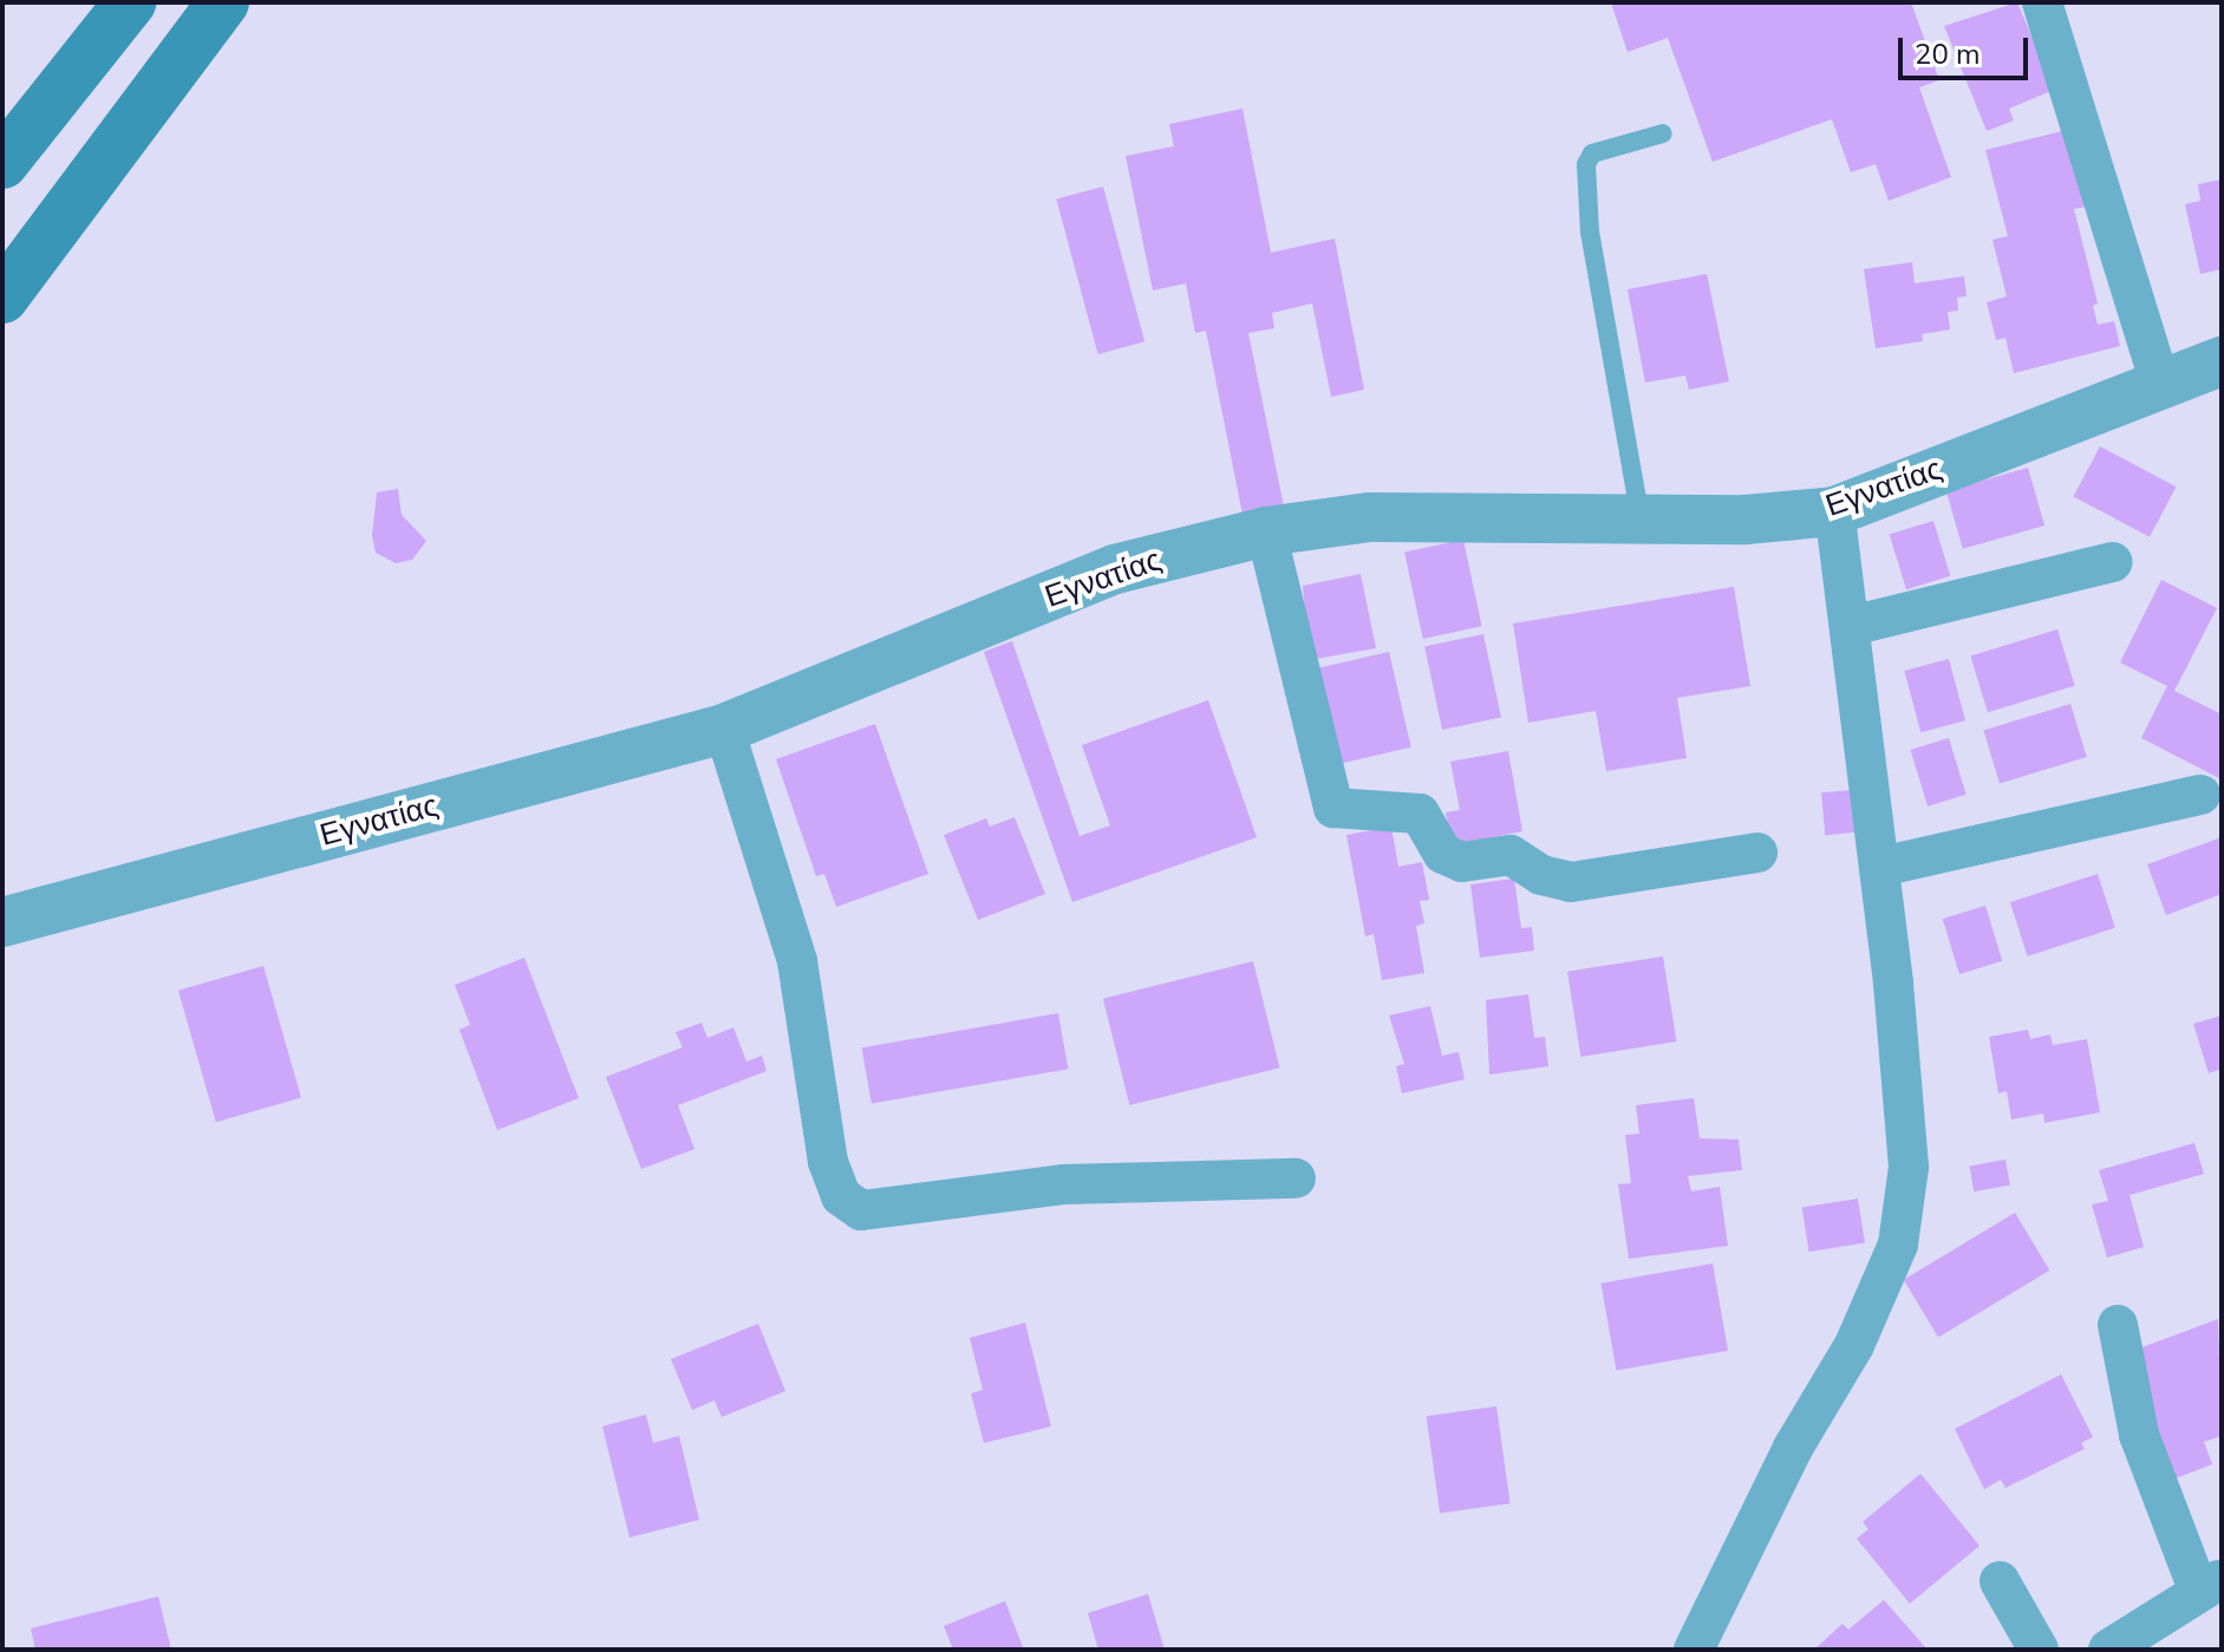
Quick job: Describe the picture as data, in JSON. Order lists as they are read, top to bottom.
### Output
{
  "streets": {
    "street": ["Εγνατίας"]
  },
  "scale_bar": "20 m"
}
